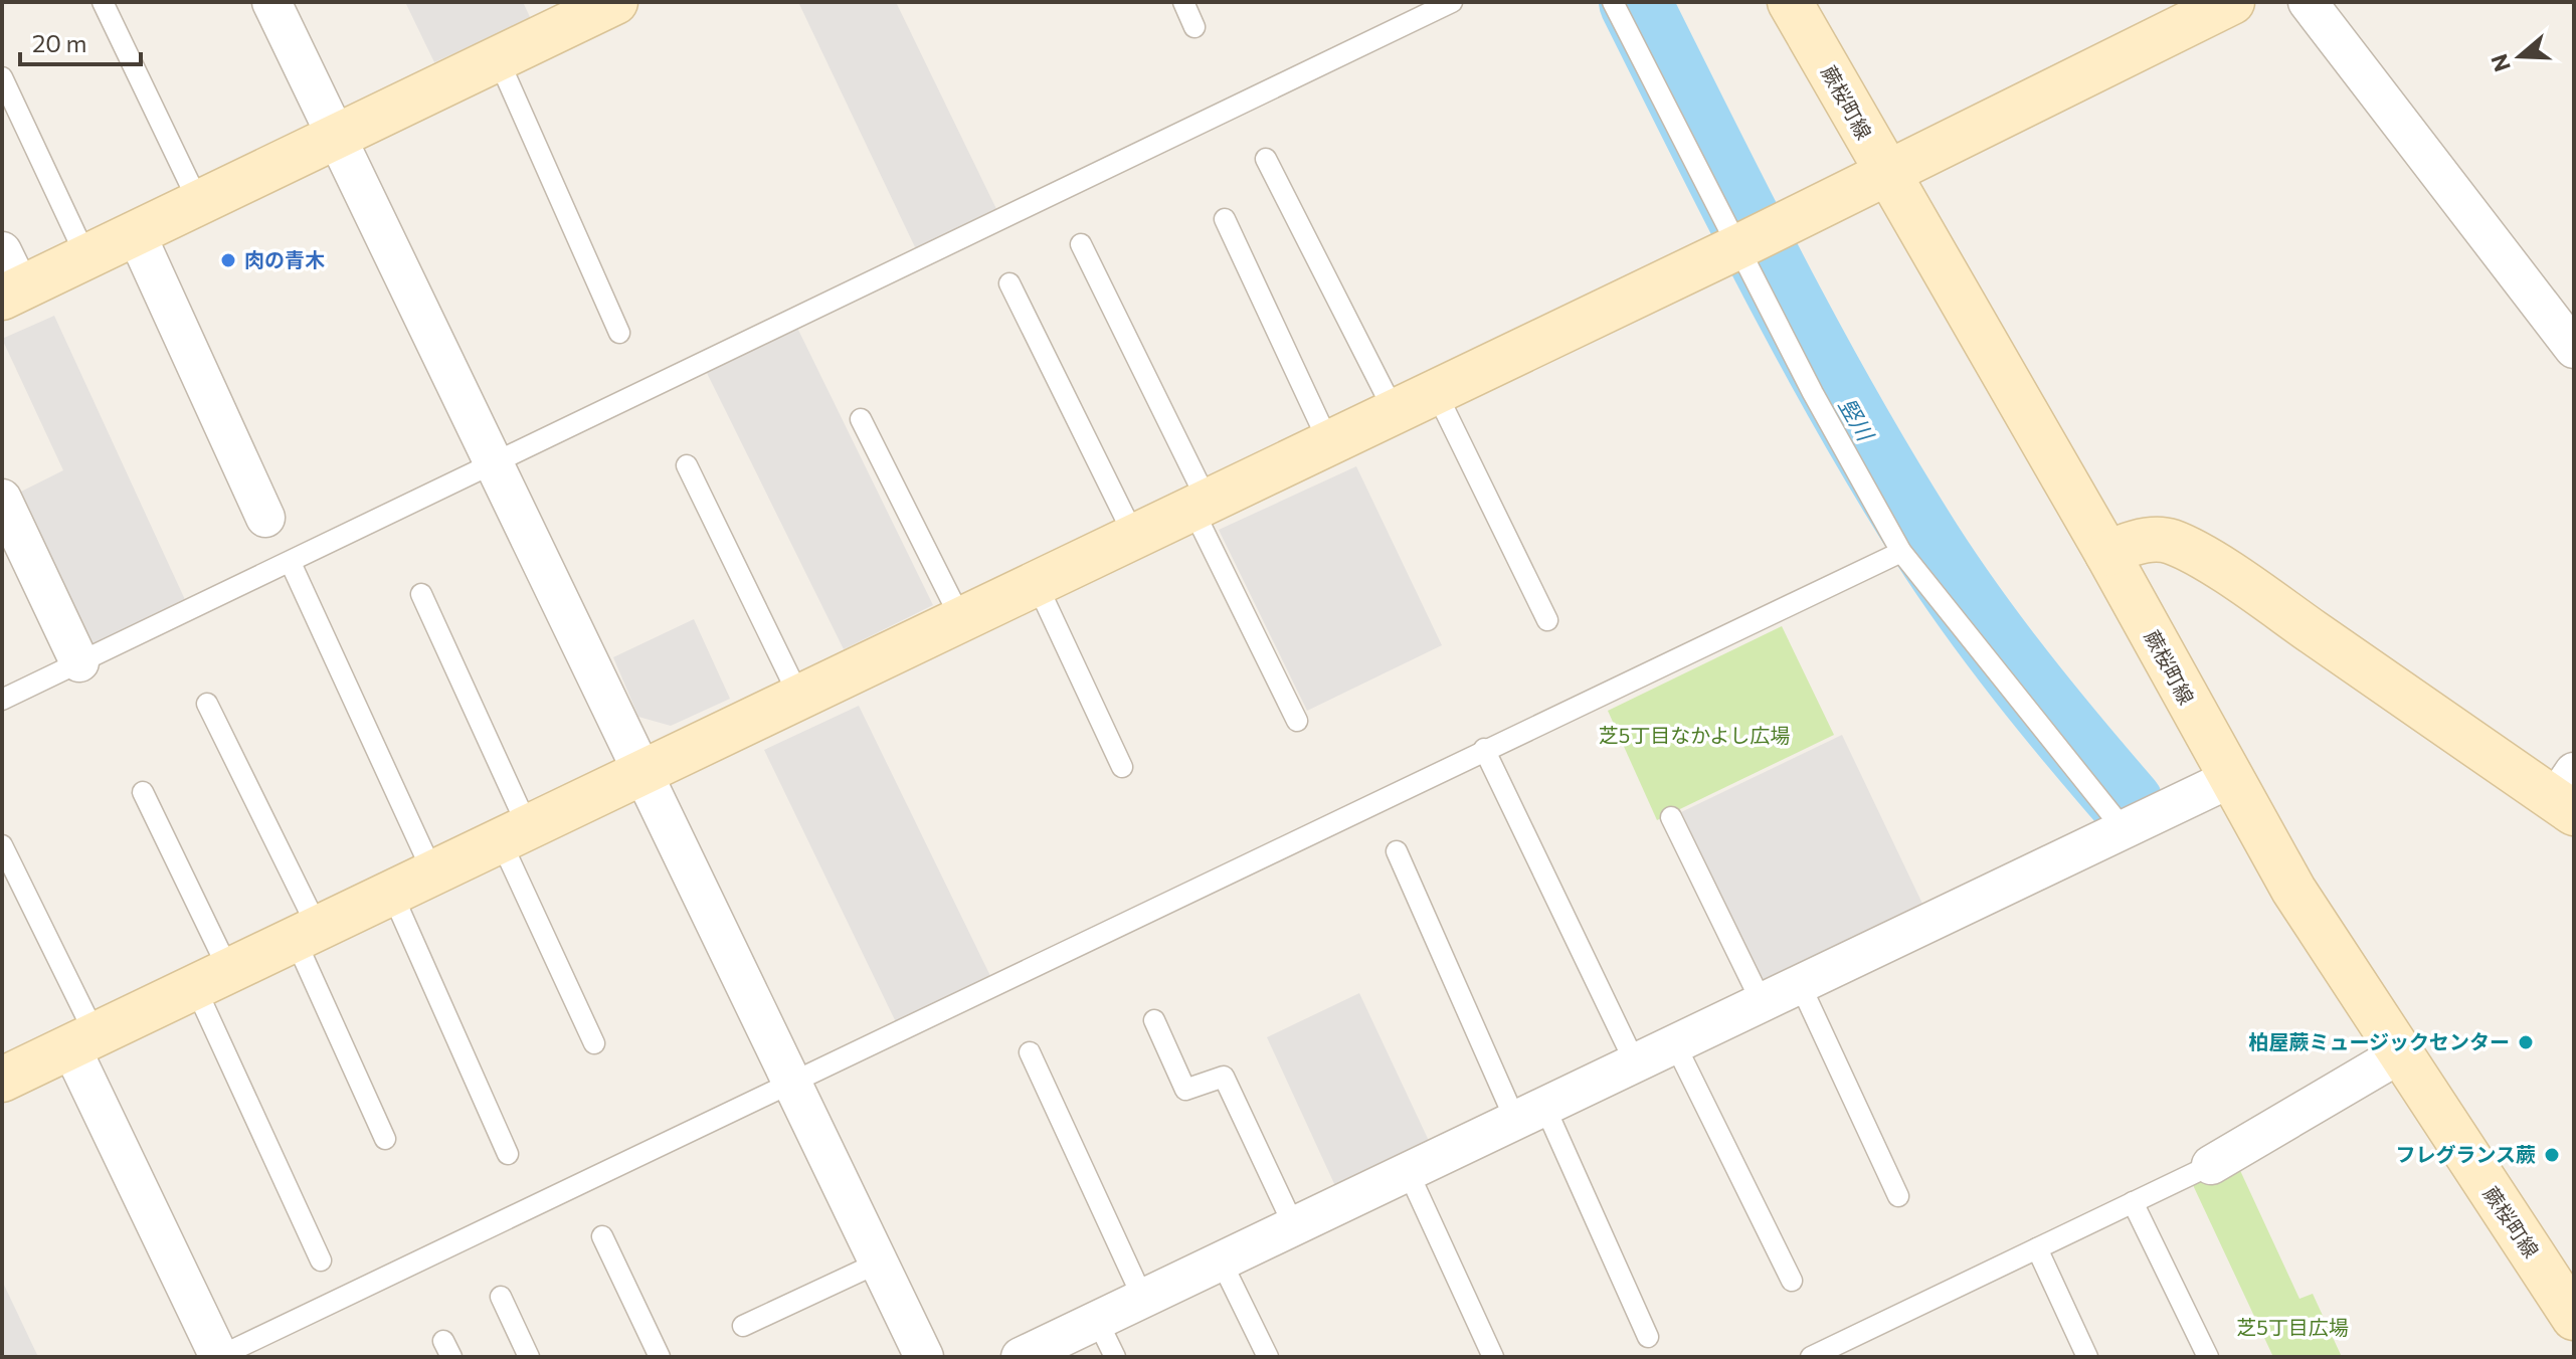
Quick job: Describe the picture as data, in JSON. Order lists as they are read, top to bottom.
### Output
{
  "streets": {
    "street": ["蕨桜町線"]
  },
  "water": ["竪川"],
  "parks": ["芝5丁目なかよし広場", "芝5丁目広場"],
  "places": ["肉の青木", "柏屋蕨ミュージックセンター", "フレグランス蕨"],
  "scale_bar": "20 m",
  "north": "left"
}
